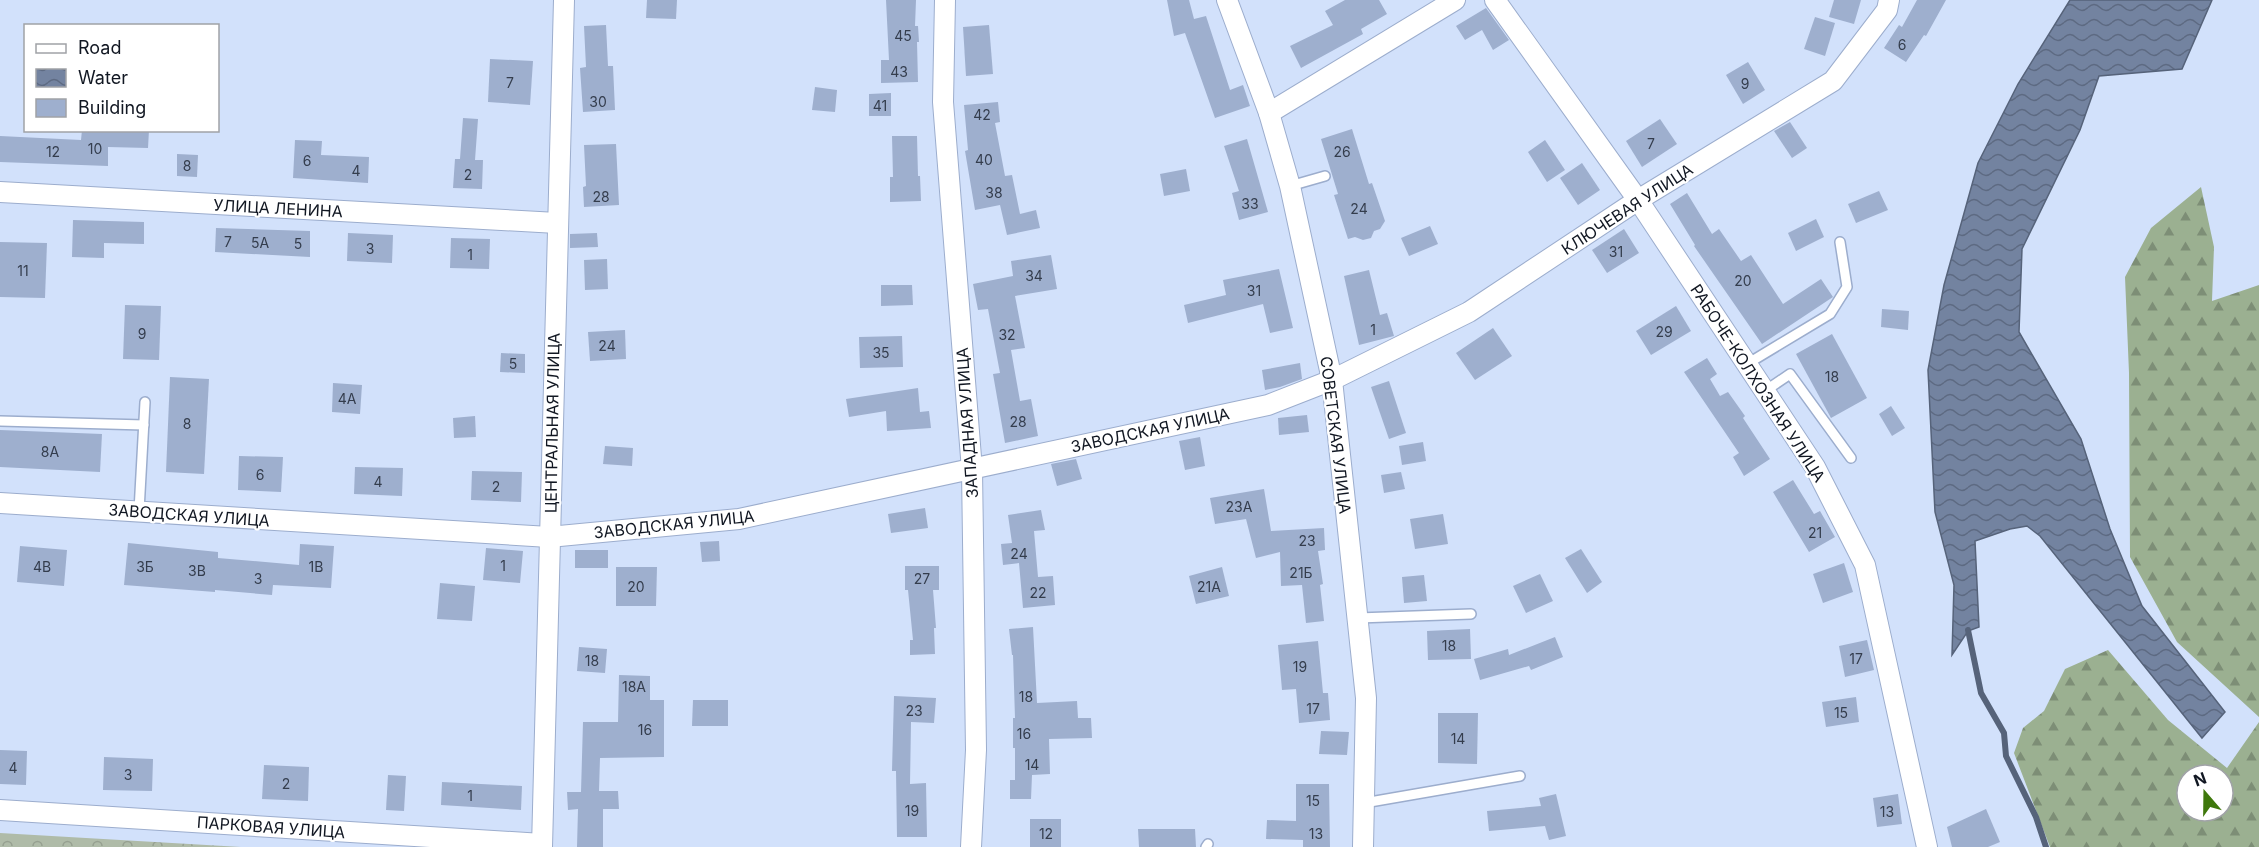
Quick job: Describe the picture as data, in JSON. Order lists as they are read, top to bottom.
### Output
{
  "streets": {
    "street": [
      "УЛИЦА ЛЕНИНА",
      "КЛЮЧЕВАЯ УЛИЦА",
      "РАБОЧЕ-КОЛХОЗНАЯ УЛИЦА",
      "ЦЕНТРАЛЬНАЯ УЛИЦА",
      "ЗАПАДНАЯ УЛИЦА",
      "ЗАВОДСКАЯ УЛИЦА",
      "СОВЕТСКАЯ УЛИЦА",
      "ПАРКОВАЯ УЛИЦА"
    ]
  },
  "crossings": [
    ["УЛИЦА ЛЕНИНА", "ЦЕНТРАЛЬНАЯ УЛИЦА"],
    ["КЛЮЧЕВАЯ УЛИЦА", "РАБОЧЕ-КОЛХОЗНАЯ УЛИЦА"],
    ["КЛЮЧЕВАЯ УЛИЦА", "ЗАВОДСКАЯ УЛИЦА"],
    ["КЛЮЧЕВАЯ УЛИЦА", "СОВЕТСКАЯ УЛИЦА"],
    ["ЦЕНТРАЛЬНАЯ УЛИЦА", "ЗАВОДСКАЯ УЛИЦА"],
    ["ЦЕНТРАЛЬНАЯ УЛИЦА", "ПАРКОВАЯ УЛИЦА"],
    ["ЗАПАДНАЯ УЛИЦА", "ЗАВОДСКАЯ УЛИЦА"],
    ["ЗАВОДСКАЯ УЛИЦА", "СОВЕТСКАЯ УЛИЦА"]
  ],
  "house_numbers": [
    "45",
    "6",
    "43",
    "7",
    "9",
    "30",
    "41",
    "42",
    "7",
    "10",
    "12",
    "26",
    "40",
    "6",
    "8",
    "4",
    "2",
    "38",
    "28",
    "33",
    "24",
    "7",
    "5А",
    "5",
    "3",
    "31",
    "1",
    "11",
    "34",
    "20",
    "31",
    "1",
    "29",
    "9",
    "32",
    "24",
    "35",
    "5",
    "18",
    "4А",
    "28",
    "8",
    "8А",
    "6",
    "4",
    "2",
    "23А",
    "21",
    "23",
    "24",
    "1",
    "4В",
    "3Б",
    "1В",
    "3В",
    "21Б",
    "3",
    "27",
    "20",
    "21А",
    "22",
    "18",
    "17",
    "18",
    "19",
    "18А",
    "18",
    "17",
    "23",
    "15",
    "16",
    "16",
    "14",
    "14",
    "4",
    "3",
    "2",
    "1",
    "15",
    "19",
    "13",
    "12",
    "13"
  ],
  "legend": ["Road", "Water", "Building"],
  "north": "top"
}
